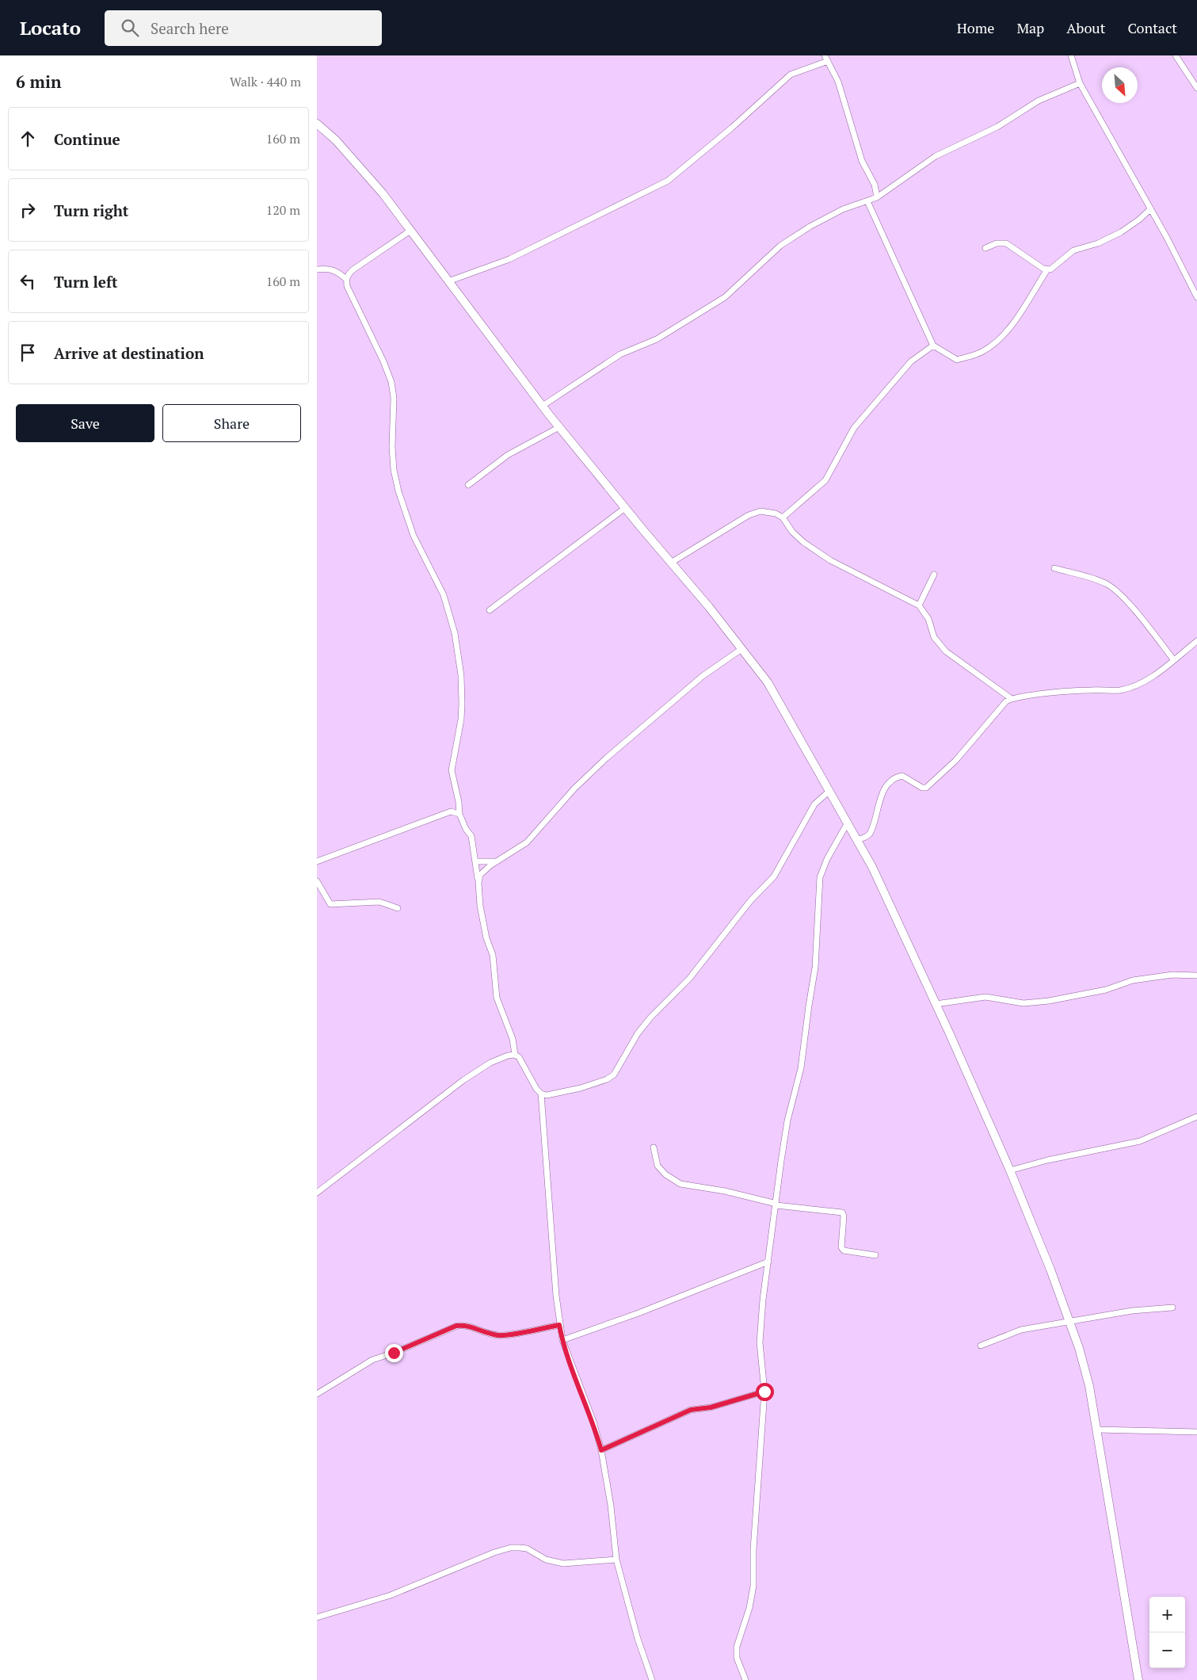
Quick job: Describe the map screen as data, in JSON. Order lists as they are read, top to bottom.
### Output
{
  "north": "bottom right",
  "page": {
    "header": "Locato",
    "search": "Search here",
    "nav": [
      "Home",
      "Map",
      "About",
      "Contact"
    ],
    "heading": ["6 min", "Walk · 440 m"],
    "list": [
      ["Continue", "160 m"],
      ["Turn right", "120 m"],
      ["Turn left", "160 m"],
      "Arrive at destination"
    ],
    "buttons": ["Save", "Share"],
    "map_buttons": ["+", "−"]
  }
}
